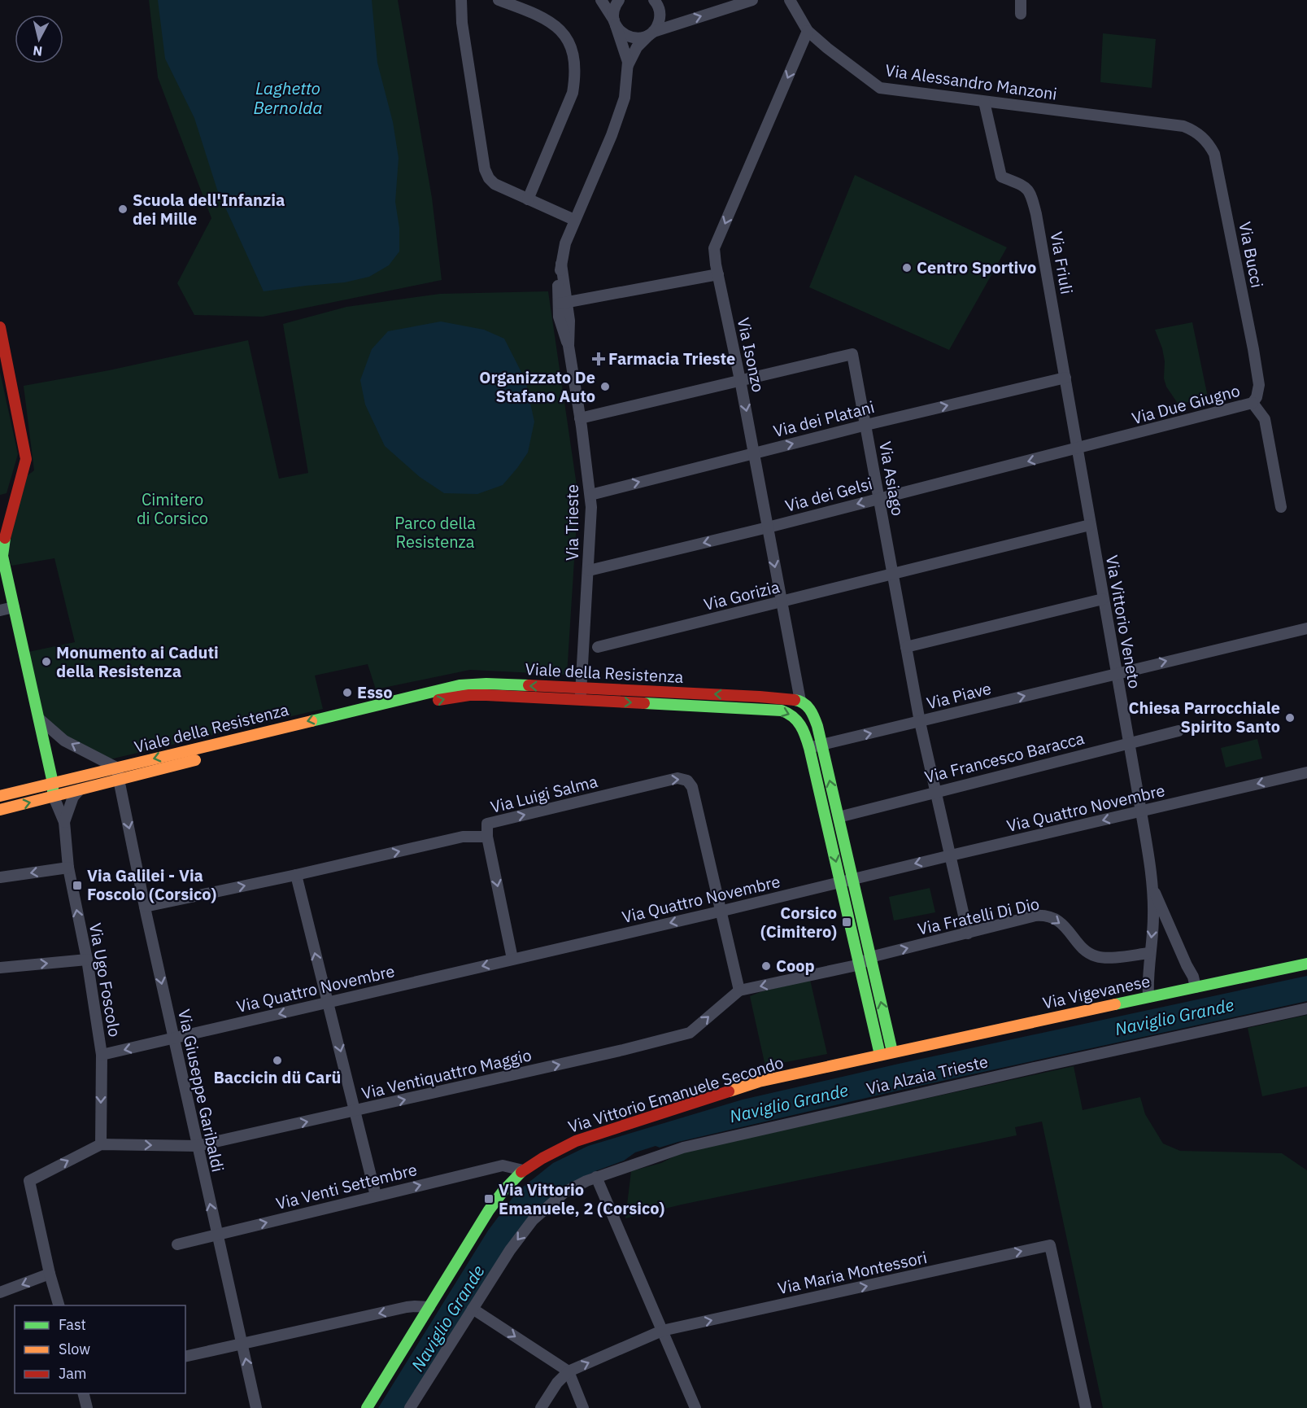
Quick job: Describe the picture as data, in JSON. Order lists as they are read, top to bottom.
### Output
{
  "streets": {
    "street": [
      "Via Alessandro Manzoni",
      "Via Bucci",
      "Via Friuli",
      "Via Isonzo",
      "Via Due Giugno",
      "Via dei Platani",
      "Via Asiago",
      "Via dei Gelsi",
      "Via Trieste",
      "Via Gorizia",
      "Via Vittorio Veneto",
      "Viale della Resistenza",
      "Via Piave",
      "Via Francesco Baracca",
      "Via Luigi Salma",
      "Via Quattro Novembre",
      "Via Fratelli Di Dio",
      "Via Ugo Foscolo",
      "Via Vigevanese",
      "Via Ventiquattro Maggio",
      "Via Alzaia Trieste",
      "Via Giuseppe Garibaldi",
      "Via Vittorio Emanuele Secondo",
      "Via Venti Settembre",
      "Via Maria Montessori"
    ]
  },
  "crossings": [
    ["Via Alessandro Manzoni", "Via Bucci"],
    ["Via Alessandro Manzoni", "Via Friuli"],
    ["Via Alessandro Manzoni", "Via Isonzo"],
    ["Via Bucci", "Via Due Giugno"],
    ["Via Friuli", "Via Due Giugno"],
    ["Via Friuli", "Via dei Platani"],
    ["Via Friuli", "Via dei Gelsi"],
    ["Via Friuli", "Via Vittorio Veneto"],
    ["Via Isonzo", "Via dei Platani"],
    ["Via Isonzo", "Via Asiago"],
    ["Via Isonzo", "Via dei Gelsi"],
    ["Via Isonzo", "Via Gorizia"],
    ["Via Isonzo", "Viale della Resistenza"],
    ["Via Due Giugno", "Via dei Gelsi"],
    ["Via Due Giugno", "Via Vittorio Veneto"],
    ["Via dei Platani", "Via Asiago"],
    ["Via dei Platani", "Via Trieste"],
    ["Via Asiago", "Via dei Gelsi"],
    ["Via Asiago", "Via Gorizia"],
    ["Via Asiago", "Via Piave"],
    ["Via Asiago", "Via Francesco Baracca"],
    ["Via Asiago", "Via Quattro Novembre"],
    ["Via Asiago", "Via Fratelli Di Dio"],
    ["Via dei Gelsi", "Via Trieste"],
    ["Via dei Gelsi", "Via Vittorio Veneto"],
    ["Via Trieste", "Viale della Resistenza"],
    ["Via Gorizia", "Via Vittorio Veneto"],
    ["Via Vittorio Veneto", "Via Piave"],
    ["Via Vittorio Veneto", "Via Francesco Baracca"],
    ["Via Vittorio Veneto", "Via Quattro Novembre"],
    ["Via Vittorio Veneto", "Via Fratelli Di Dio"],
    ["Via Vittorio Veneto", "Via Vigevanese"],
    ["Viale della Resistenza", "Via Piave"],
    ["Viale della Resistenza", "Via Quattro Novembre"],
    ["Viale della Resistenza", "Via Fratelli Di Dio"],
    ["Viale della Resistenza", "Via Ugo Foscolo"],
    ["Viale della Resistenza", "Via Ventiquattro Maggio"],
    ["Viale della Resistenza", "Via Giuseppe Garibaldi"],
    ["Viale della Resistenza", "Via Vittorio Emanuele Secondo"],
    ["Via Luigi Salma", "Via Quattro Novembre"],
    ["Via Luigi Salma", "Via Ventiquattro Maggio"],
    ["Via Luigi Salma", "Via Giuseppe Garibaldi"],
    ["Via Quattro Novembre", "Via Ugo Foscolo"],
    ["Via Quattro Novembre", "Via Giuseppe Garibaldi"],
    ["Via Fratelli Di Dio", "Via Ventiquattro Maggio"],
    ["Via Ugo Foscolo", "Via Ventiquattro Maggio"],
    ["Via Vigevanese", "Via Vittorio Emanuele Secondo"],
    ["Via Ventiquattro Maggio", "Via Giuseppe Garibaldi"],
    ["Via Giuseppe Garibaldi", "Via Venti Settembre"],
    ["Via Vittorio Emanuele Secondo", "Via Venti Settembre"]
  ],
  "one_way": [
    "Via Isonzo",
    "Via dei Gelsi",
    "Via Luigi Salma",
    "Via Quattro Novembre",
    "Via Fratelli Di Dio",
    "Via Venti Settembre"
  ],
  "water": ["Laghetto Bernolda", "Naviglio Grande"],
  "parks": ["Cimitero di Corsico", "Parco della Resistenza"],
  "places": {
    "other": [
      "Scuola dell'Infanzia dei Mille",
      "Centro Sportivo",
      "Organizzato De Stafano Auto",
      "Monumento ai Caduti della Resistenza",
      "Esso",
      "Chiesa Parrocchiale Spirito Santo",
      "Coop",
      "Baccicin dü Carü"
    ],
    "health": ["Farmacia Trieste"],
    "transit": ["Via Galilei - Via Foscolo (Corsico)", "Corsico (Cimitero)", "Via Vittorio Emanuele, 2 (Corsico)"]
  },
  "legend": ["Fast", "Slow", "Jam"],
  "north": "bottom"
}
